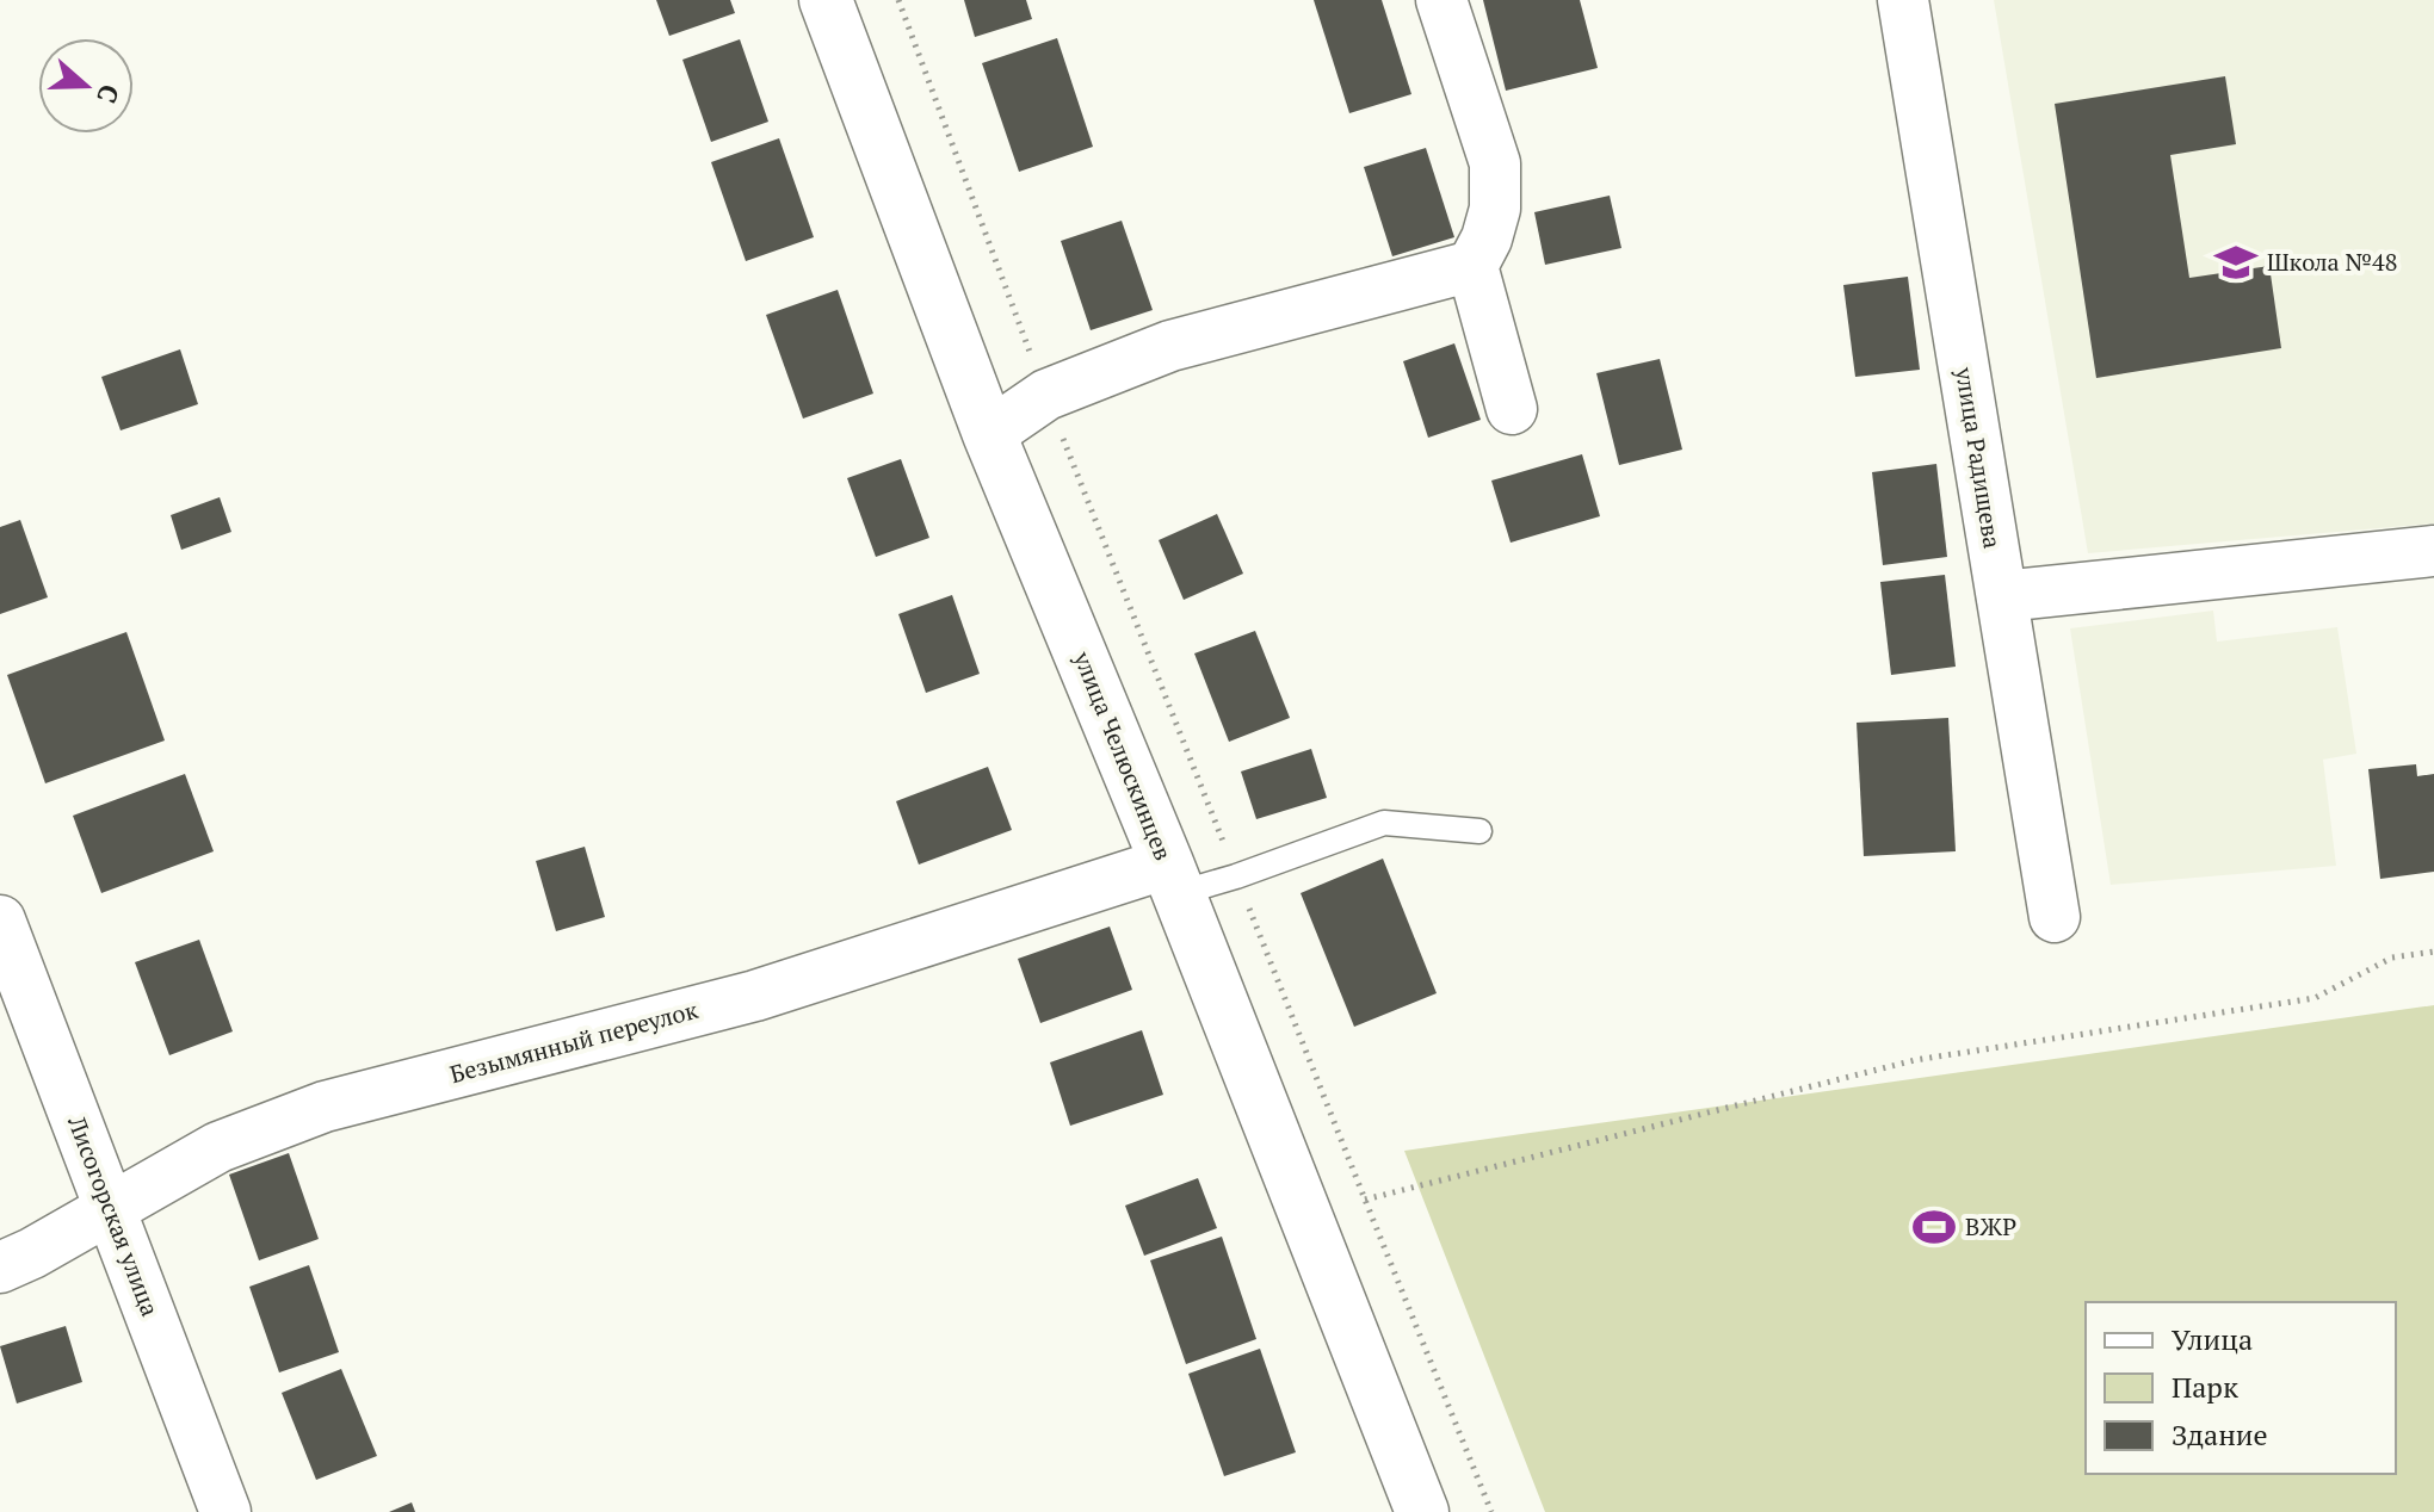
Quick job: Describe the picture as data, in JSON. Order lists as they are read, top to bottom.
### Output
{
  "streets": {
    "street": [
      "улица Радищева",
      "улица Челюскинцев",
      "Безымянный переулок",
      "Лисогорская улица"
    ]
  },
  "crossings": [
    ["улица Челюскинцев", "Безымянный переулок"],
    ["Безымянный переулок", "Лисогорская улица"]
  ],
  "places": {
    "school or university": ["Школа №48"],
    "sports": ["ВЖР"]
  },
  "legend": ["Улица", "Парк", "Здание"],
  "north": "right"
}
